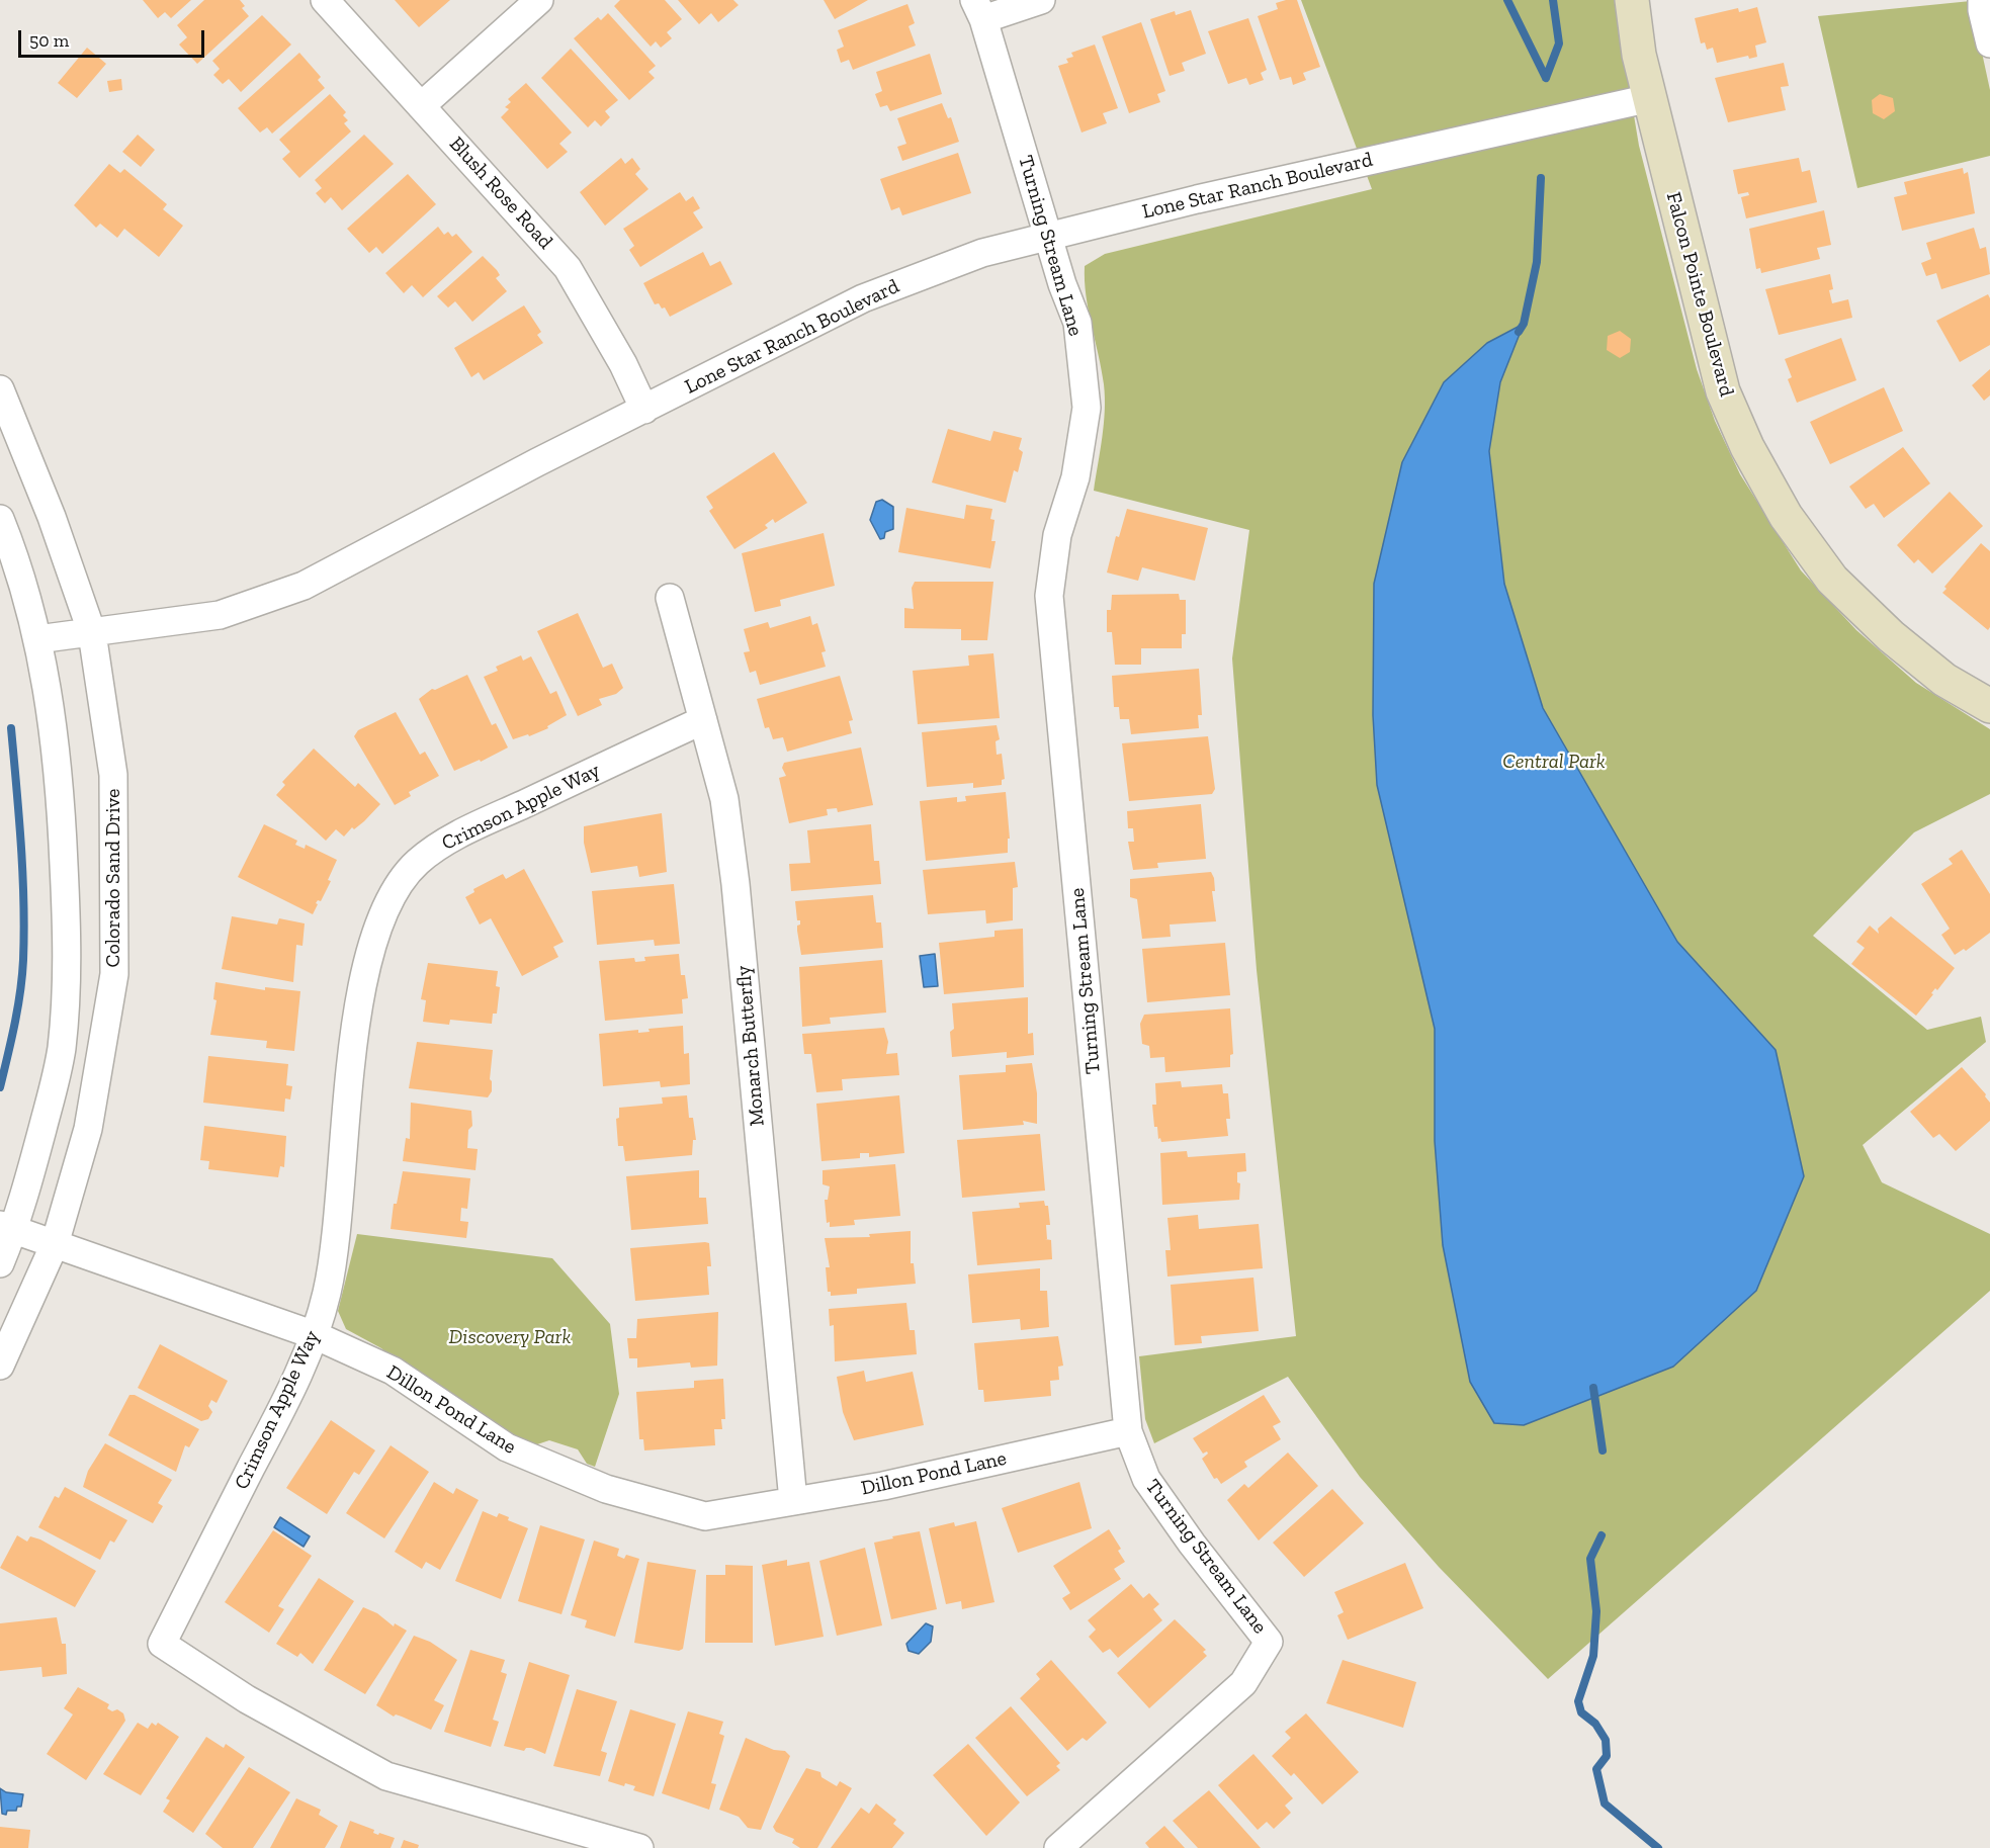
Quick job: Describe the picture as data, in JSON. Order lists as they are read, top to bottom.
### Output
{
  "streets": {
    "street": [
      "Lone Star Ranch Boulevard",
      "Blush Rose Road",
      "Turning Stream Lane",
      "Falcon Pointe Boulevard",
      "Crimson Apple Way",
      "Colorado Sand Drive",
      "Monarch Butterfly",
      "Dillon Pond Lane"
    ]
  },
  "crossings": [
    ["Lone Star Ranch Boulevard", "Blush Rose Road"],
    ["Lone Star Ranch Boulevard", "Turning Stream Lane"],
    ["Lone Star Ranch Boulevard", "Falcon Pointe Boulevard"],
    ["Lone Star Ranch Boulevard", "Colorado Sand Drive"],
    ["Turning Stream Lane", "Dillon Pond Lane"],
    ["Crimson Apple Way", "Monarch Butterfly"],
    ["Crimson Apple Way", "Dillon Pond Lane"],
    ["Colorado Sand Drive", "Dillon Pond Lane"],
    ["Monarch Butterfly", "Dillon Pond Lane"]
  ],
  "parks": ["Central Park", "Discovery Park"],
  "scale_bar": "50 m"
}
